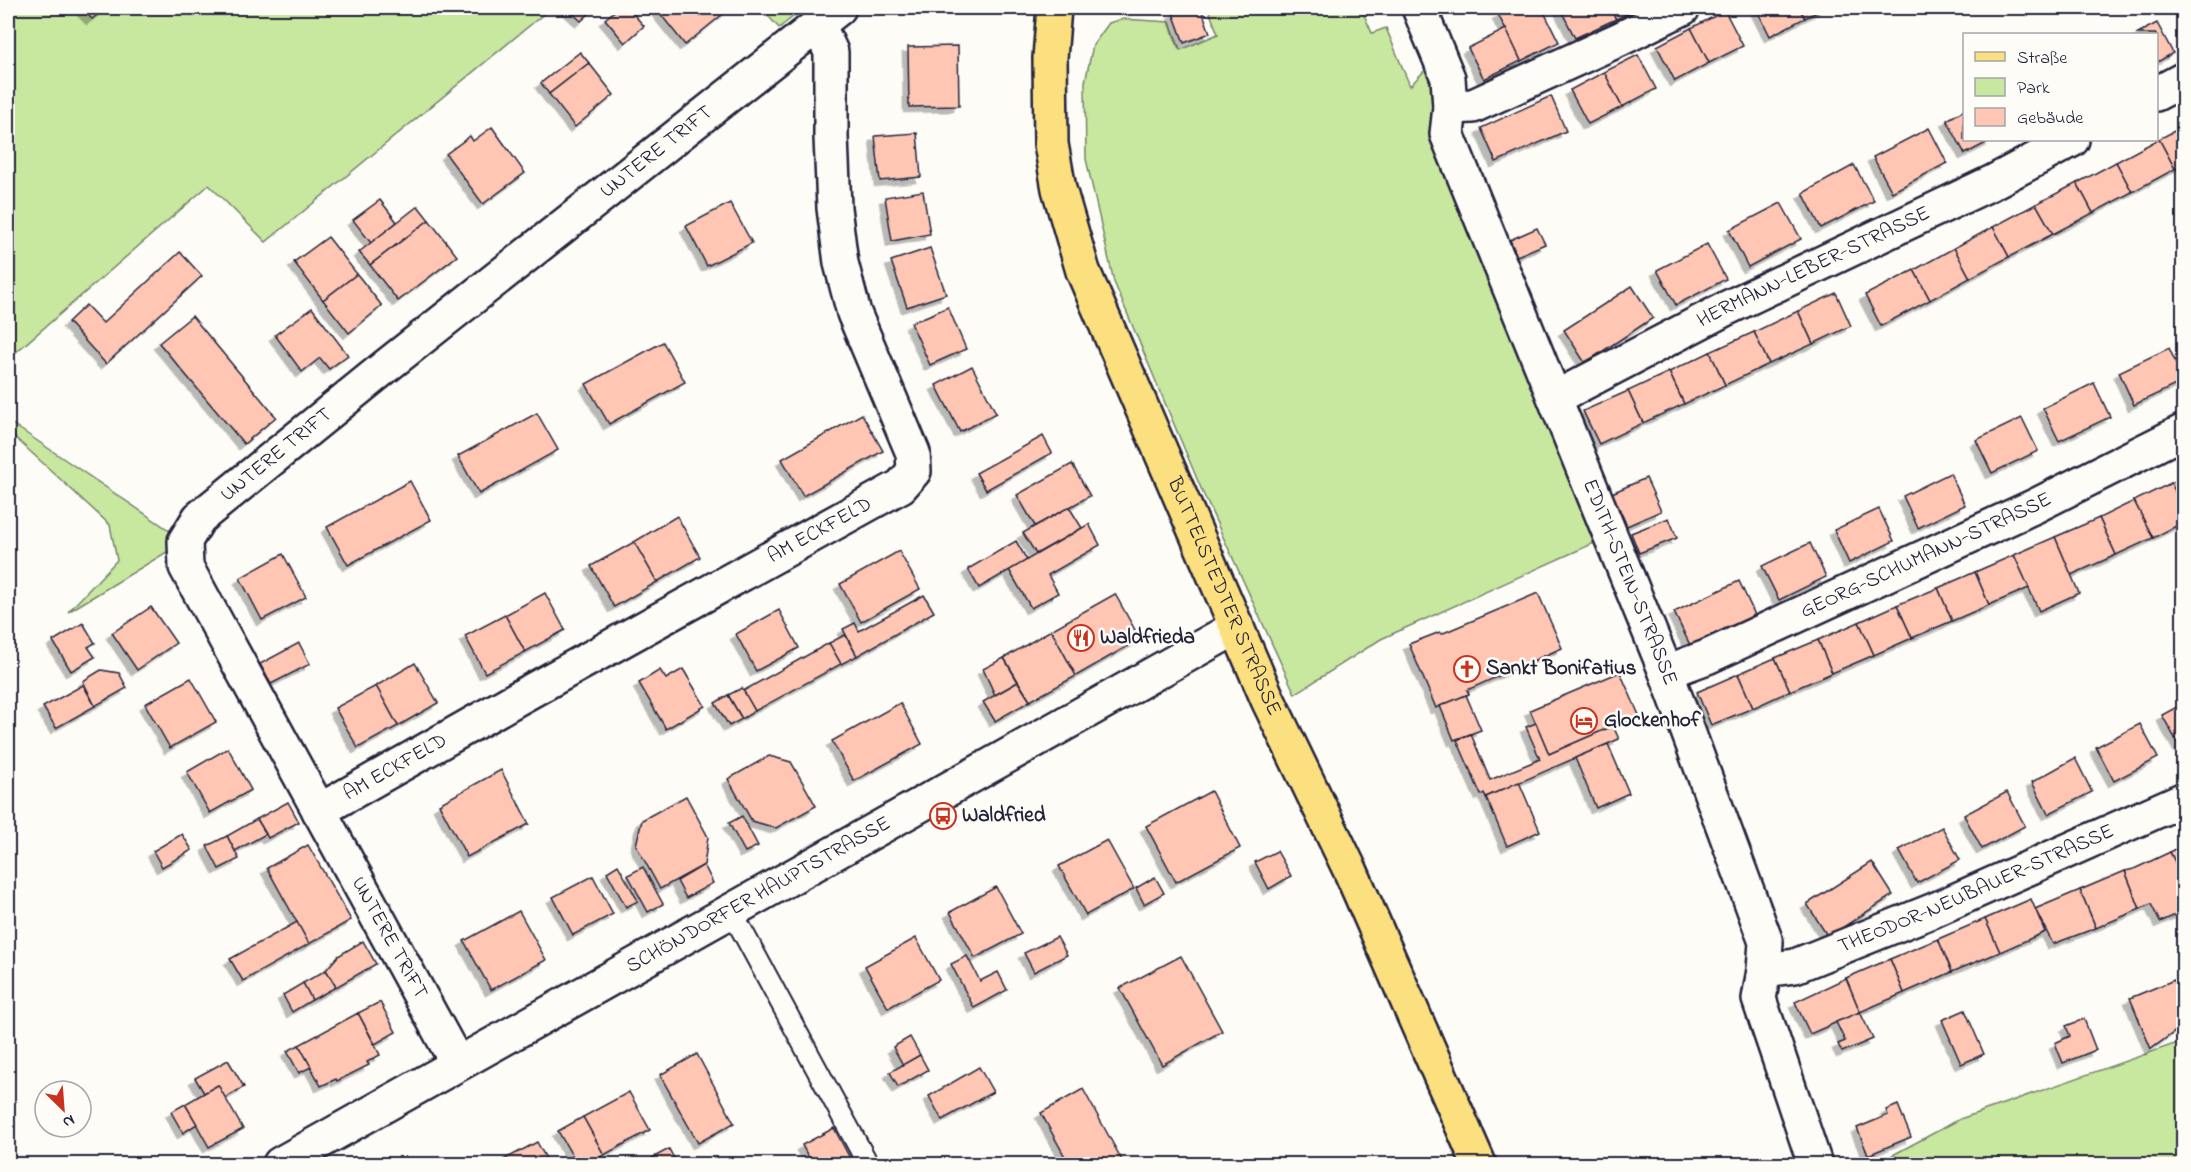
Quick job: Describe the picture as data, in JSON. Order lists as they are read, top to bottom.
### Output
{
  "streets": {
    "main road": ["BUTTELSTEDTER STRASSE"],
    "street": [
      "UNTERE TRIFT",
      "HERMANN-LEBER-STRASSE",
      "AM ECKFELD",
      "GEORG-SCHUMANN-STRASSE",
      "EDITH-STEIN-STRASSE",
      "THEODOR-NEUBAUER-STRASSE",
      "SCHÖNDORFER HAUPTSTRASSE"
    ]
  },
  "crossings": [
    ["UNTERE TRIFT", "AM ECKFELD"],
    ["UNTERE TRIFT", "SCHÖNDORFER HAUPTSTRASSE"],
    ["HERMANN-LEBER-STRASSE", "EDITH-STEIN-STRASSE"],
    ["GEORG-SCHUMANN-STRASSE", "EDITH-STEIN-STRASSE"],
    ["EDITH-STEIN-STRASSE", "THEODOR-NEUBAUER-STRASSE"],
    ["BUTTELSTEDTER STRASSE", "SCHÖNDORFER HAUPTSTRASSE"]
  ],
  "places": {
    "restaurant": ["Waldfrieda"],
    "church": ["Sankt Bonifatius"],
    "hotel": ["Glockenhof"],
    "bus stop": ["Waldfried"]
  },
  "legend": ["Straße", "Park", "Gebäude"],
  "north": "bottom right"
}
